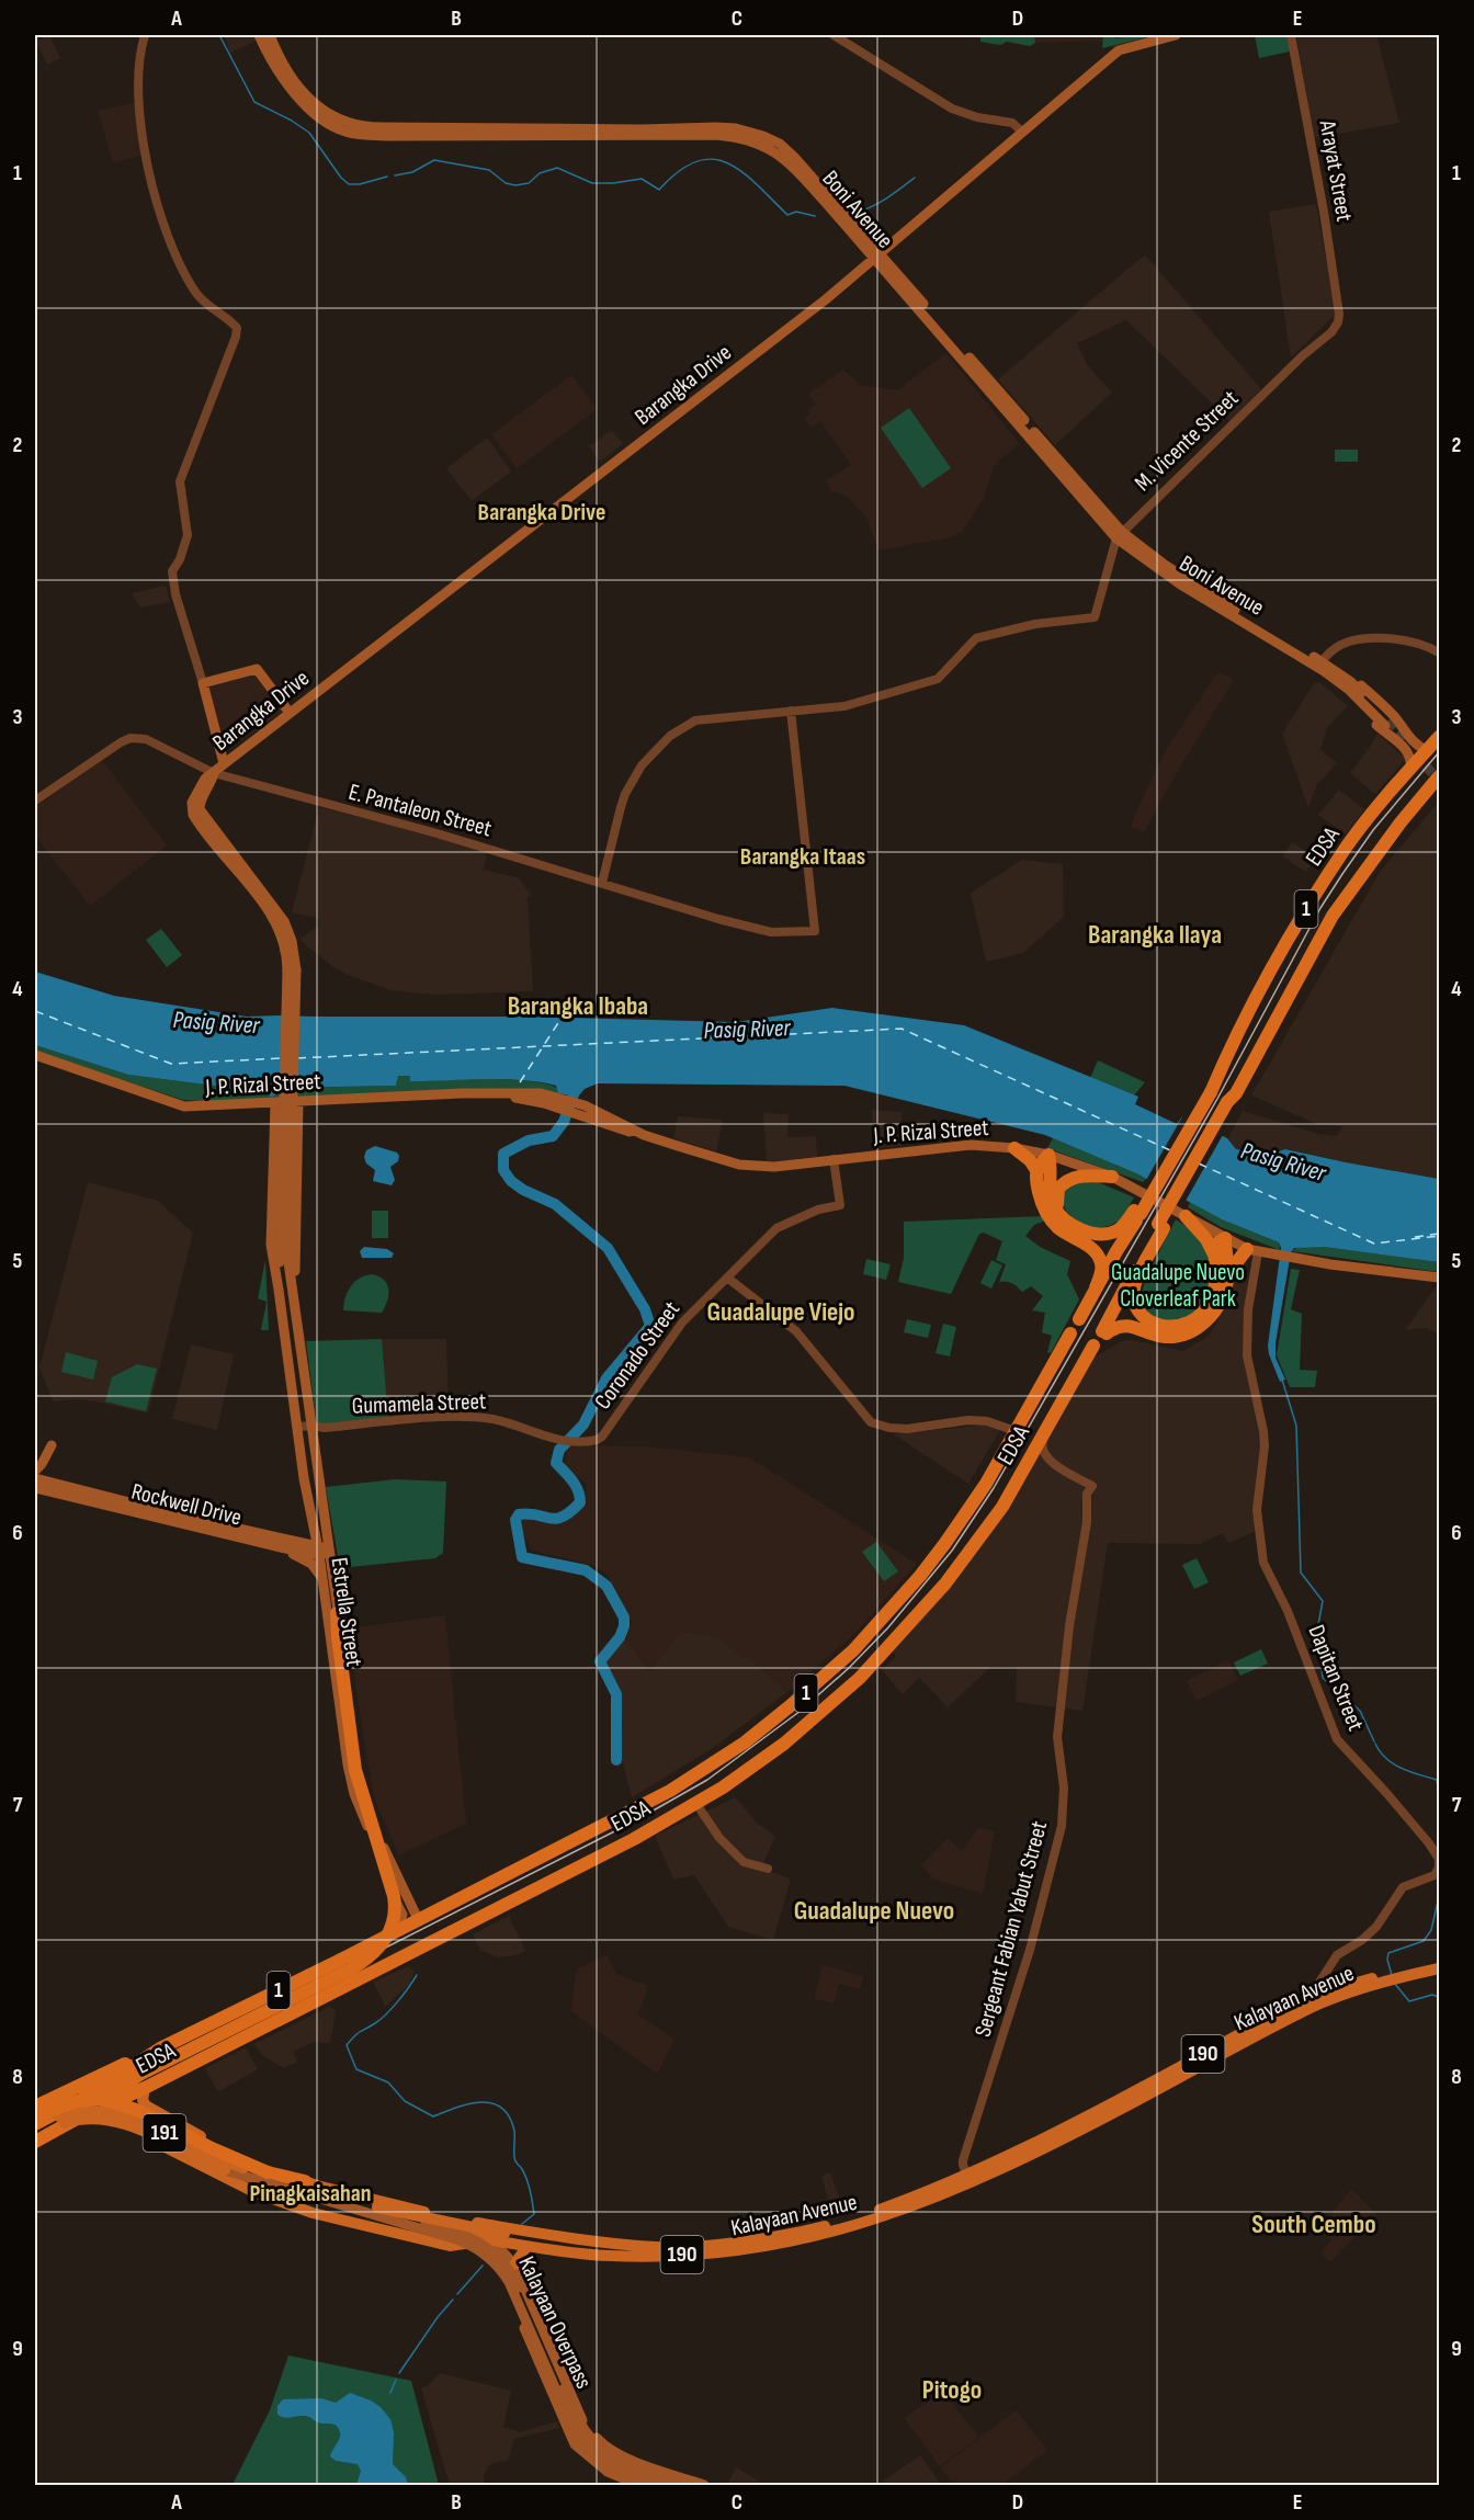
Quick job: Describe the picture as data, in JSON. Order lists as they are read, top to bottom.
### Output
{
  "streets": {
    "highway": ["EDSA", "1"],
    "main road": [
      "Boni Avenue",
      "Barangka Drive",
      "J. P. Rizal Street",
      "Rockwell Drive",
      "Estrella Street",
      "Kalayaan Avenue",
      "190",
      "191",
      "Kalayaan Overpass"
    ],
    "street": [
      "Arayat Street",
      "M. Vicente Street",
      "E. Pantaleon Street",
      "Coronado Street",
      "Gumamela Street",
      "Dapitan Street",
      "Sergeant Fabian Yabut Street"
    ]
  },
  "crossings": [
    ["Arayat Street", "M. Vicente Street"],
    ["Boni Avenue", "Barangka Drive"],
    ["Boni Avenue", "M. Vicente Street"],
    ["Boni Avenue", "EDSA"],
    ["Barangka Drive", "E. Pantaleon Street"],
    ["Barangka Drive", "Estrella Street"],
    ["EDSA", "1"],
    ["EDSA", "Estrella Street"],
    ["EDSA", "Sergeant Fabian Yabut Street"],
    ["EDSA", "Kalayaan Overpass"],
    ["J. P. Rizal Street", "Coronado Street"],
    ["J. P. Rizal Street", "Estrella Street"],
    ["J. P. Rizal Street", "Dapitan Street"],
    ["Coronado Street", "Gumamela Street"],
    ["Gumamela Street", "Estrella Street"],
    ["Rockwell Drive", "Estrella Street"],
    ["Dapitan Street", "Kalayaan Avenue"],
    ["Sergeant Fabian Yabut Street", "Kalayaan Avenue"]
  ],
  "districts": [
    "Barangka Drive",
    "Barangka Itaas",
    "Barangka Ilaya",
    "Barangka Ibaba",
    "Guadalupe Viejo",
    "Guadalupe Nuevo",
    "Pinagkaisahan",
    "South Cembo",
    "Pitogo"
  ],
  "water": ["Pasig River"],
  "parks": ["Guadalupe Nuevo Cloverleaf Park"],
  "grid": {
    "columns": [
      "A",
      "B",
      "C",
      "D",
      "E"
    ],
    "rows": [
      "1",
      "2",
      "3",
      "4",
      "5",
      "6",
      "7",
      "8",
      "9"
    ]
  }
}
